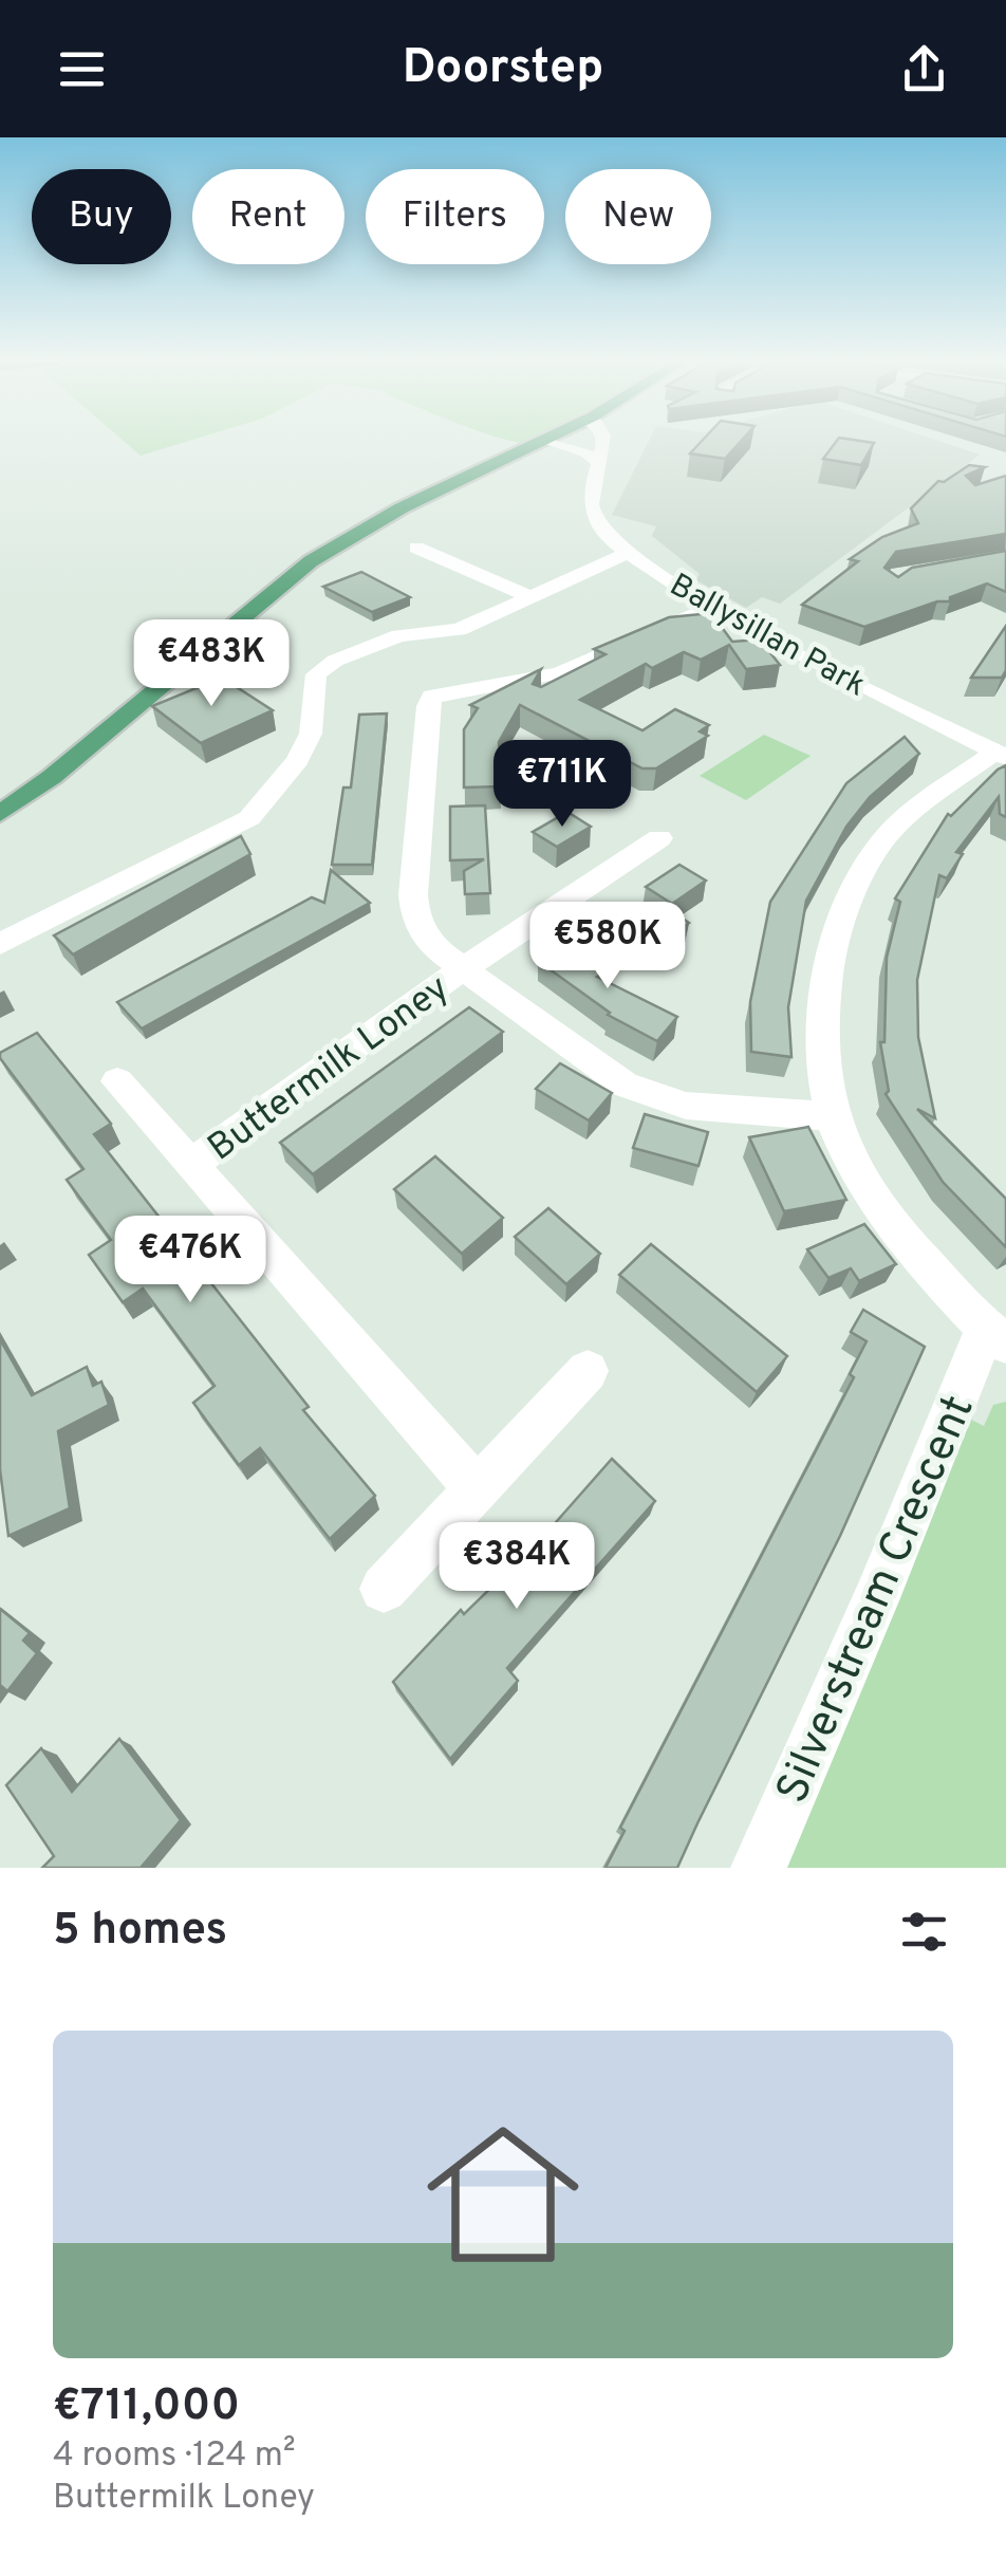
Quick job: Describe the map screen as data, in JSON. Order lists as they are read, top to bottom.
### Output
{
  "streets": {
    "street": ["Ballysillan Park", "Buttermilk Loney", "Silverstream Crescent"]
  },
  "crossings": [
    ["Ballysillan Park", "Buttermilk Loney"]
  ],
  "page": {
    "header": "Doorstep",
    "chip": [
      "Buy",
      "Rent",
      "Filters",
      "New"
    ],
    "price": [
      "€483K",
      "€711K",
      "€580K",
      "€476K",
      "€384K"
    ],
    "heading": "5 homes",
    "list": [
      {
        "name": "€711,000",
        "note": "4 rooms · 124 m² · Buttermilk Loney"
      }
    ]
  }
}
